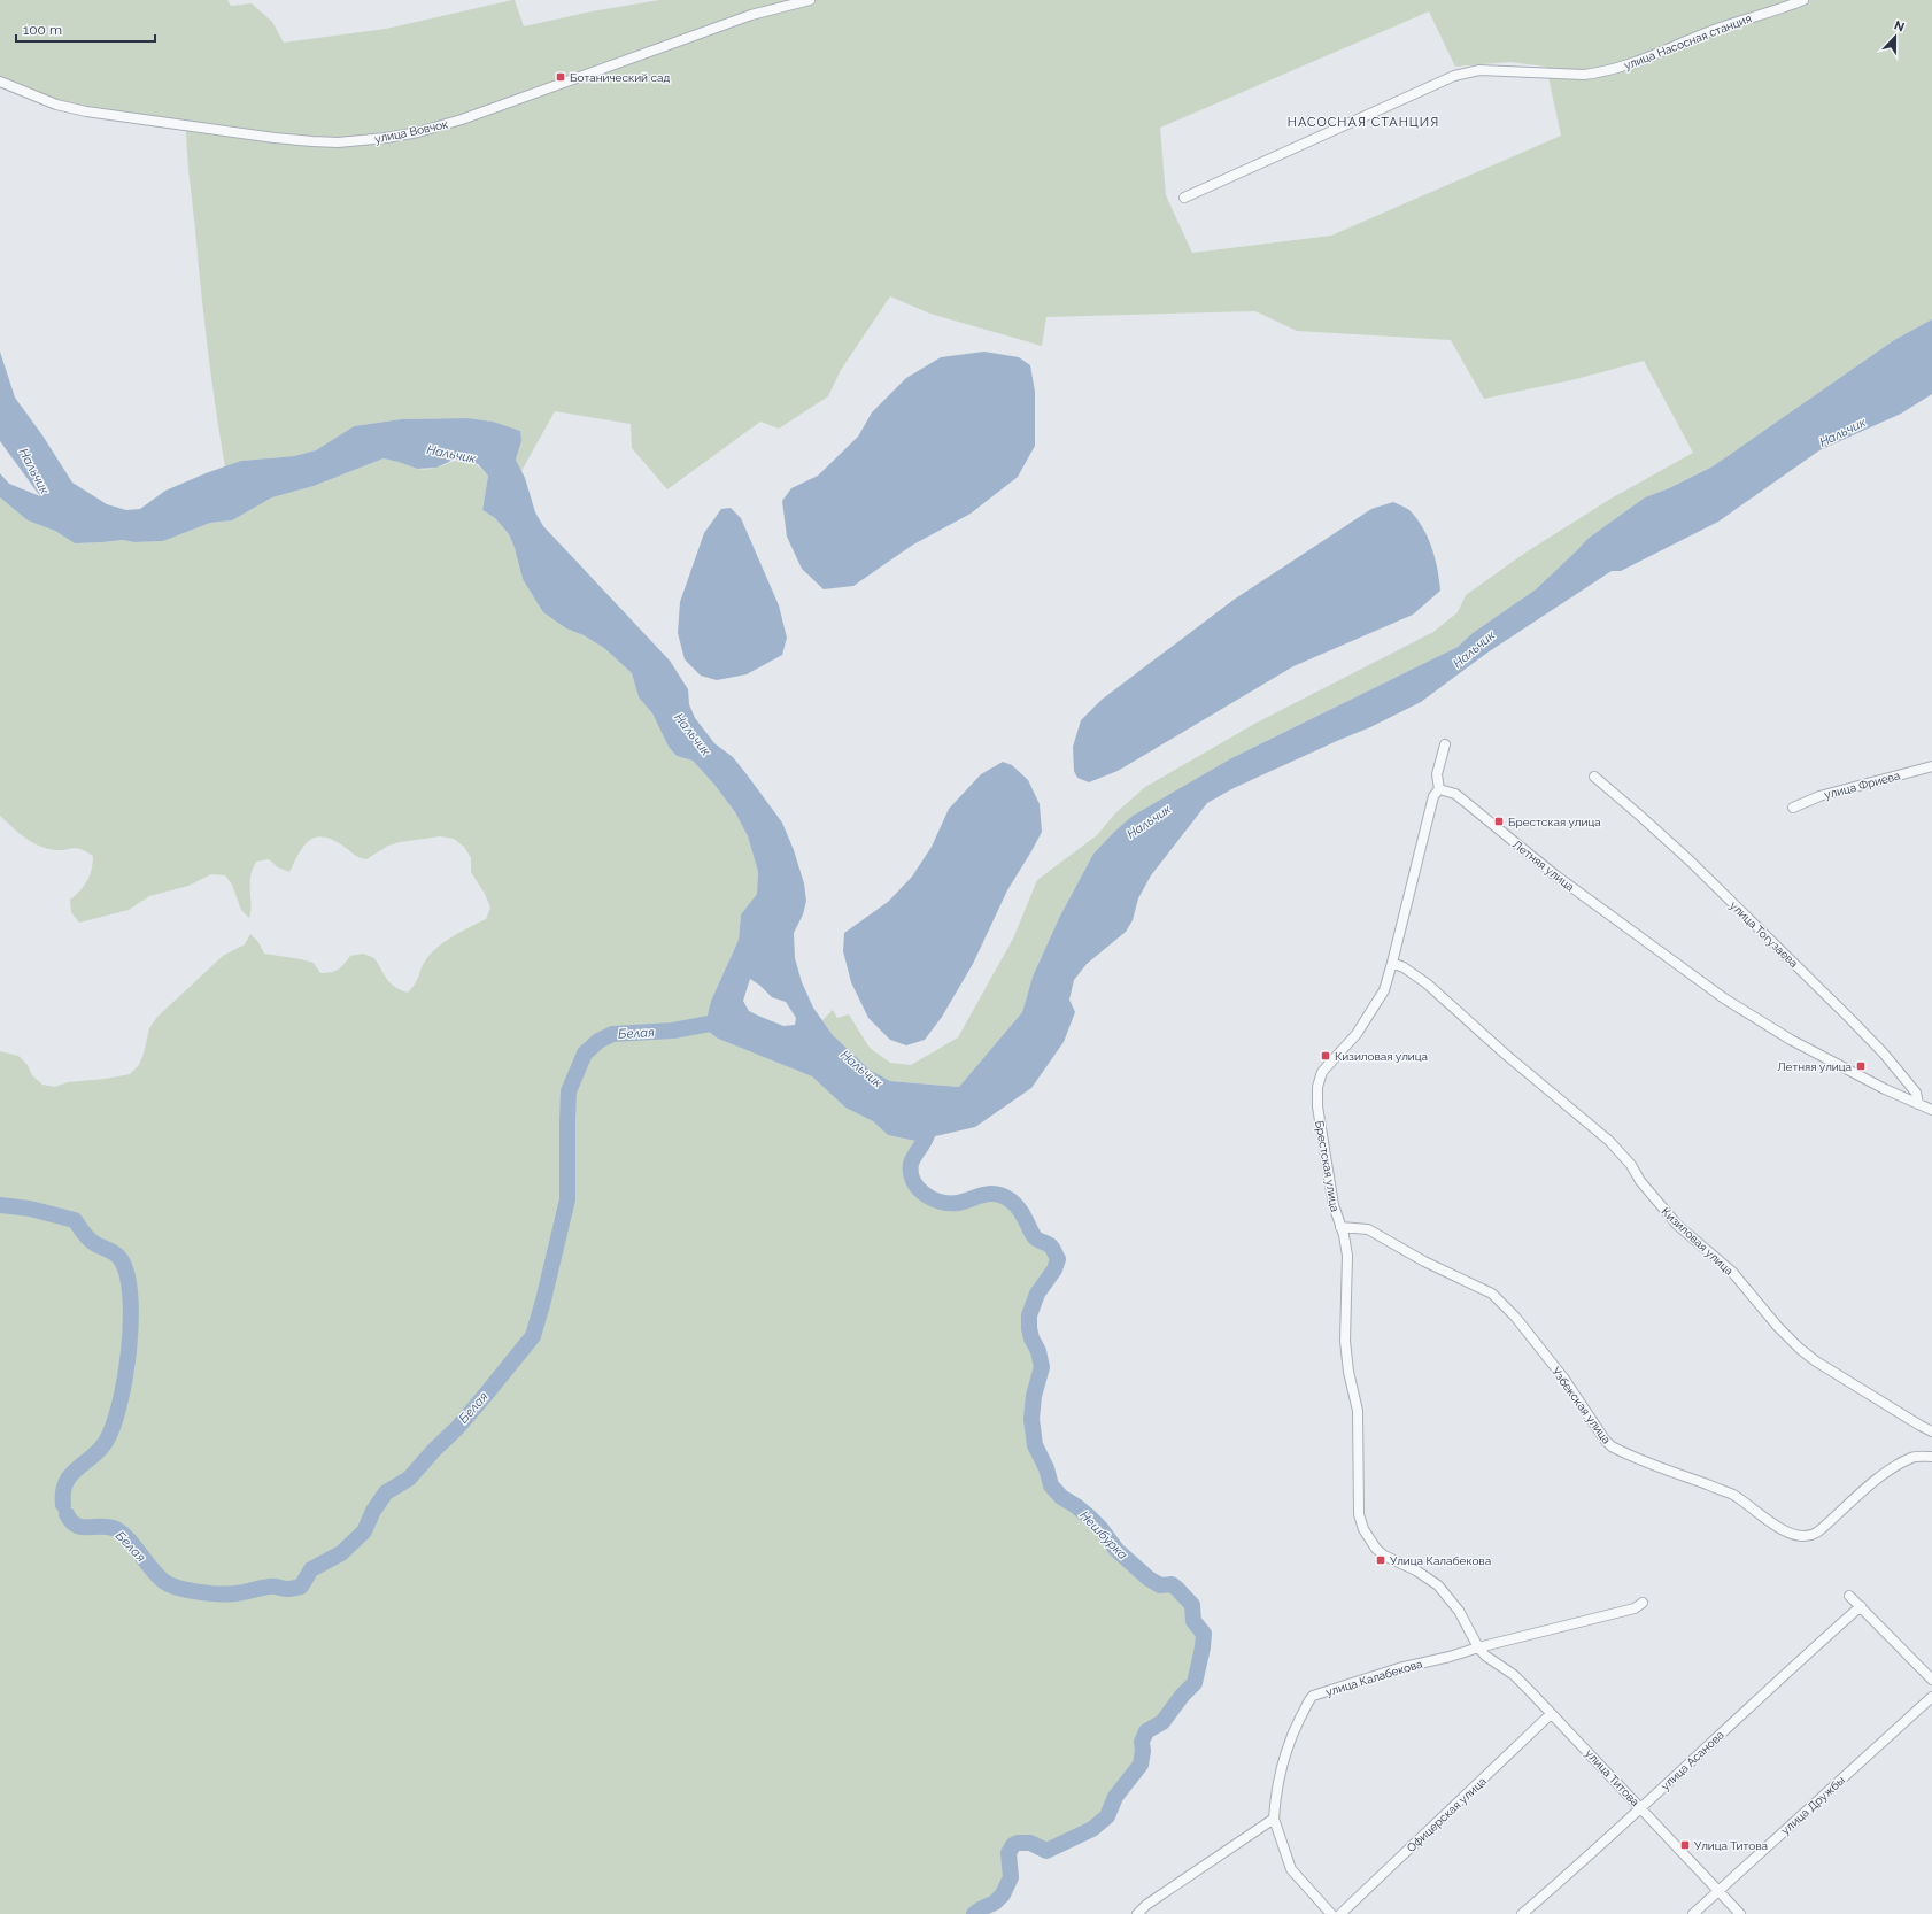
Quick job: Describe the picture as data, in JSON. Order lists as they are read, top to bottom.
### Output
{
  "streets": {
    "street": [
      "улица Насосная станция",
      "улица Вовчок",
      "улица Фриева",
      "Летняя улица",
      "улица Тогузаева",
      "Брестская улица",
      "Кизиловая улица",
      "Узбекская улица",
      "улица Калабекова",
      "улица Асанова",
      "улица Титова",
      "улица Дружбы",
      "Офицерская улица"
    ]
  },
  "crossings": [
    ["Летняя улица", "улица Тогузаева"],
    ["Летняя улица", "Брестская улица"],
    ["Брестская улица", "Кизиловая улица"],
    ["Брестская улица", "Узбекская улица"],
    ["Брестская улица", "улица Калабекова"],
    ["Брестская улица", "улица Титова"],
    ["улица Калабекова", "улица Титова"],
    ["улица Асанова", "улица Титова"],
    ["улица Титова", "улица Дружбы"],
    ["улица Титова", "Офицерская улица"]
  ],
  "districts": ["НАСОСНАЯ СТАНЦИЯ"],
  "water": ["Нальчик", "Белая", "Нешбурка"],
  "places": {
    "transit": [
      "Ботанический сад",
      "Брестская улица",
      "Кизиловая улица",
      "Летняя улица",
      "Улица Калабекова",
      "Улица Титова"
    ]
  },
  "scale_bar": "100 m",
  "north": "top"
}
